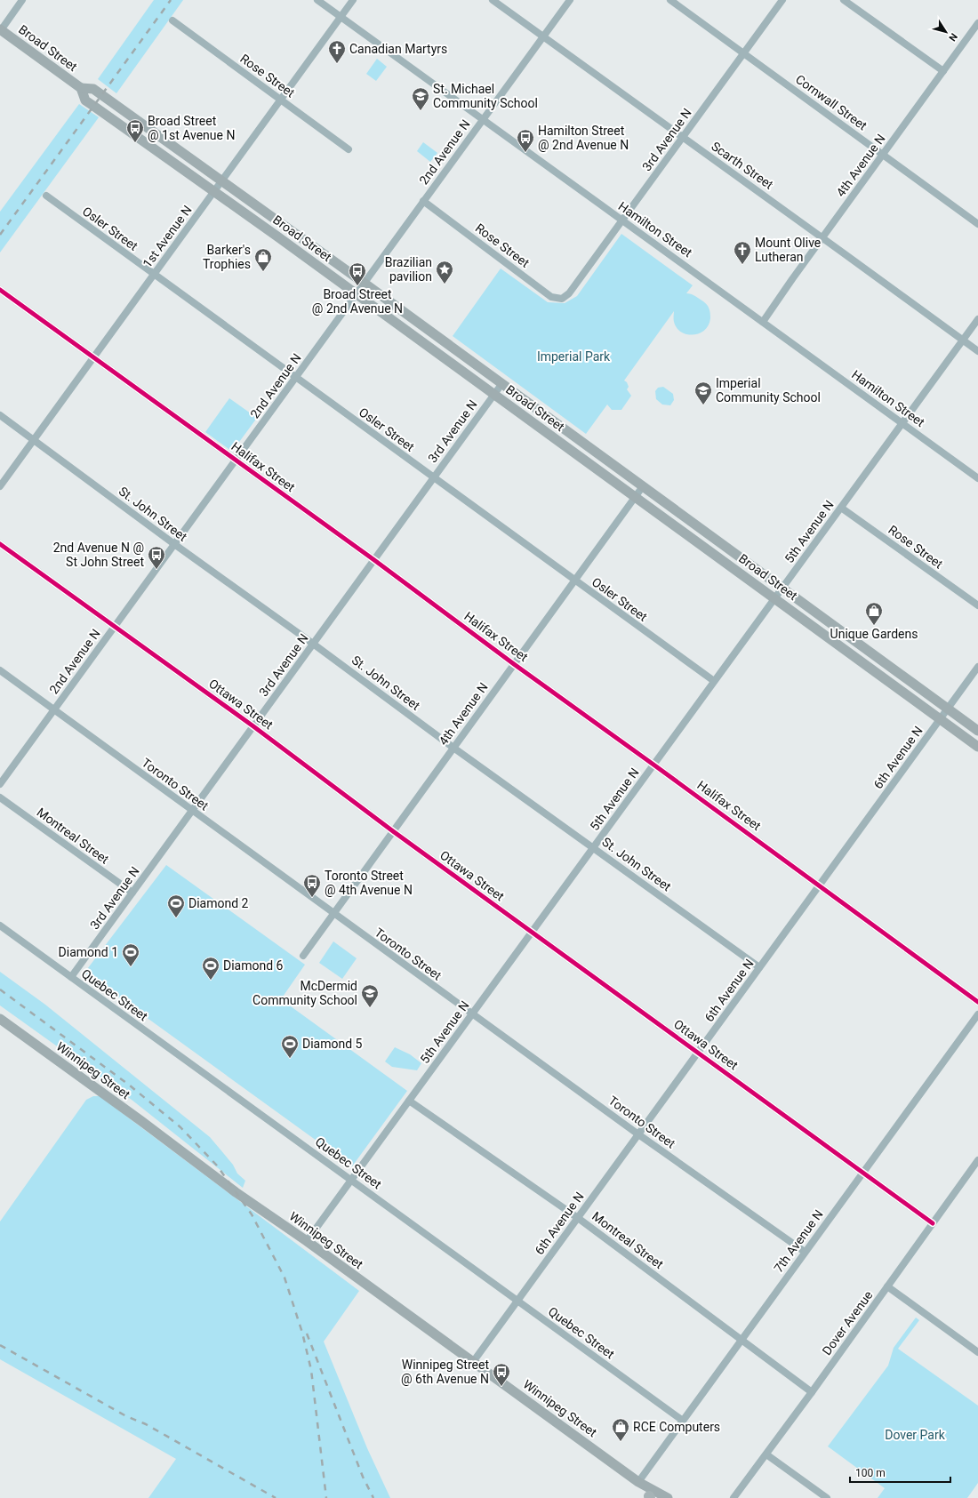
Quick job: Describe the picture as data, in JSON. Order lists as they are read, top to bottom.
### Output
{
  "streets": {
    "main road": ["Broad Street", "Winnipeg Street"],
    "street": [
      "Rose Street",
      "Cornwall Street",
      "3rd Avenue N",
      "2nd Avenue N",
      "Scarth Street",
      "4th Avenue N",
      "Osler Street",
      "Hamilton Street",
      "1st Avenue N",
      "Halifax Street",
      "St. John Street",
      "5th Avenue N",
      "Ottawa Street",
      "6th Avenue N",
      "Toronto Street",
      "Montreal Street",
      "Quebec Street",
      "7th Avenue N",
      "Dover Avenue"
    ]
  },
  "crossings": [
    ["Broad Street", "3rd Avenue N"],
    ["Broad Street", "2nd Avenue N"],
    ["Broad Street", "4th Avenue N"],
    ["Broad Street", "1st Avenue N"],
    ["Broad Street", "5th Avenue N"],
    ["Broad Street", "6th Avenue N"],
    ["Rose Street", "3rd Avenue N"],
    ["Rose Street", "2nd Avenue N"],
    ["Rose Street", "1st Avenue N"],
    ["Rose Street", "5th Avenue N"],
    ["Cornwall Street", "3rd Avenue N"],
    ["Cornwall Street", "4th Avenue N"],
    ["3rd Avenue N", "Scarth Street"],
    ["3rd Avenue N", "Osler Street"],
    ["3rd Avenue N", "Hamilton Street"],
    ["3rd Avenue N", "Halifax Street"],
    ["3rd Avenue N", "St. John Street"],
    ["3rd Avenue N", "Ottawa Street"],
    ["3rd Avenue N", "Toronto Street"],
    ["3rd Avenue N", "Montreal Street"],
    ["3rd Avenue N", "Quebec Street"],
    ["2nd Avenue N", "Scarth Street"],
    ["2nd Avenue N", "Osler Street"],
    ["2nd Avenue N", "Hamilton Street"],
    ["2nd Avenue N", "Halifax Street"],
    ["2nd Avenue N", "St. John Street"],
    ["2nd Avenue N", "Ottawa Street"],
    ["2nd Avenue N", "Toronto Street"],
    ["Scarth Street", "4th Avenue N"],
    ["Scarth Street", "5th Avenue N"],
    ["4th Avenue N", "Osler Street"],
    ["4th Avenue N", "Hamilton Street"],
    ["4th Avenue N", "Halifax Street"],
    ["4th Avenue N", "St. John Street"],
    ["4th Avenue N", "Ottawa Street"],
    ["4th Avenue N", "Toronto Street"],
    ["Osler Street", "1st Avenue N"],
    ["Osler Street", "5th Avenue N"],
    ["Hamilton Street", "1st Avenue N"],
    ["Hamilton Street", "5th Avenue N"],
    ["1st Avenue N", "Halifax Street"],
    ["1st Avenue N", "St. John Street"],
    ["Halifax Street", "5th Avenue N"],
    ["Halifax Street", "6th Avenue N"],
    ["St. John Street", "5th Avenue N"],
    ["St. John Street", "6th Avenue N"],
    ["5th Avenue N", "Ottawa Street"],
    ["5th Avenue N", "Toronto Street"],
    ["5th Avenue N", "Montreal Street"],
    ["5th Avenue N", "Quebec Street"],
    ["5th Avenue N", "Winnipeg Street"],
    ["Ottawa Street", "6th Avenue N"],
    ["Ottawa Street", "7th Avenue N"],
    ["Ottawa Street", "Dover Avenue"],
    ["6th Avenue N", "Toronto Street"],
    ["6th Avenue N", "Montreal Street"],
    ["6th Avenue N", "Quebec Street"],
    ["6th Avenue N", "Winnipeg Street"],
    ["Toronto Street", "7th Avenue N"],
    ["Montreal Street", "7th Avenue N"],
    ["Montreal Street", "Dover Avenue"],
    ["Quebec Street", "7th Avenue N"],
    ["Winnipeg Street", "7th Avenue N"]
  ],
  "parks": ["Imperial Park", "Dover Park"],
  "places": {
    "church": ["Canadian Martyrs", "Mount Olive Lutheran"],
    "school or university": ["St. Michael Community School", "Imperial Community School", "McDermid Community School"],
    "bus stop": [
      "Broad Street @ 1st Avenue N",
      "Hamilton Street @ 2nd Avenue N",
      "Broad Street @ 2nd Avenue N",
      "2nd Avenue N @ St John Street",
      "Toronto Street @ 4th Avenue N",
      "Winnipeg Street @ 6th Avenue N"
    ],
    "shop": ["Barker's Trophies", "Unique Gardens", "RCE Computers"],
    "place": ["Brazilian pavilion"],
    "sports": [
      "Diamond 2",
      "Diamond 1",
      "Diamond 6",
      "Diamond 5"
    ]
  },
  "scale_bar": "100 m",
  "north": "bottom right"
}
